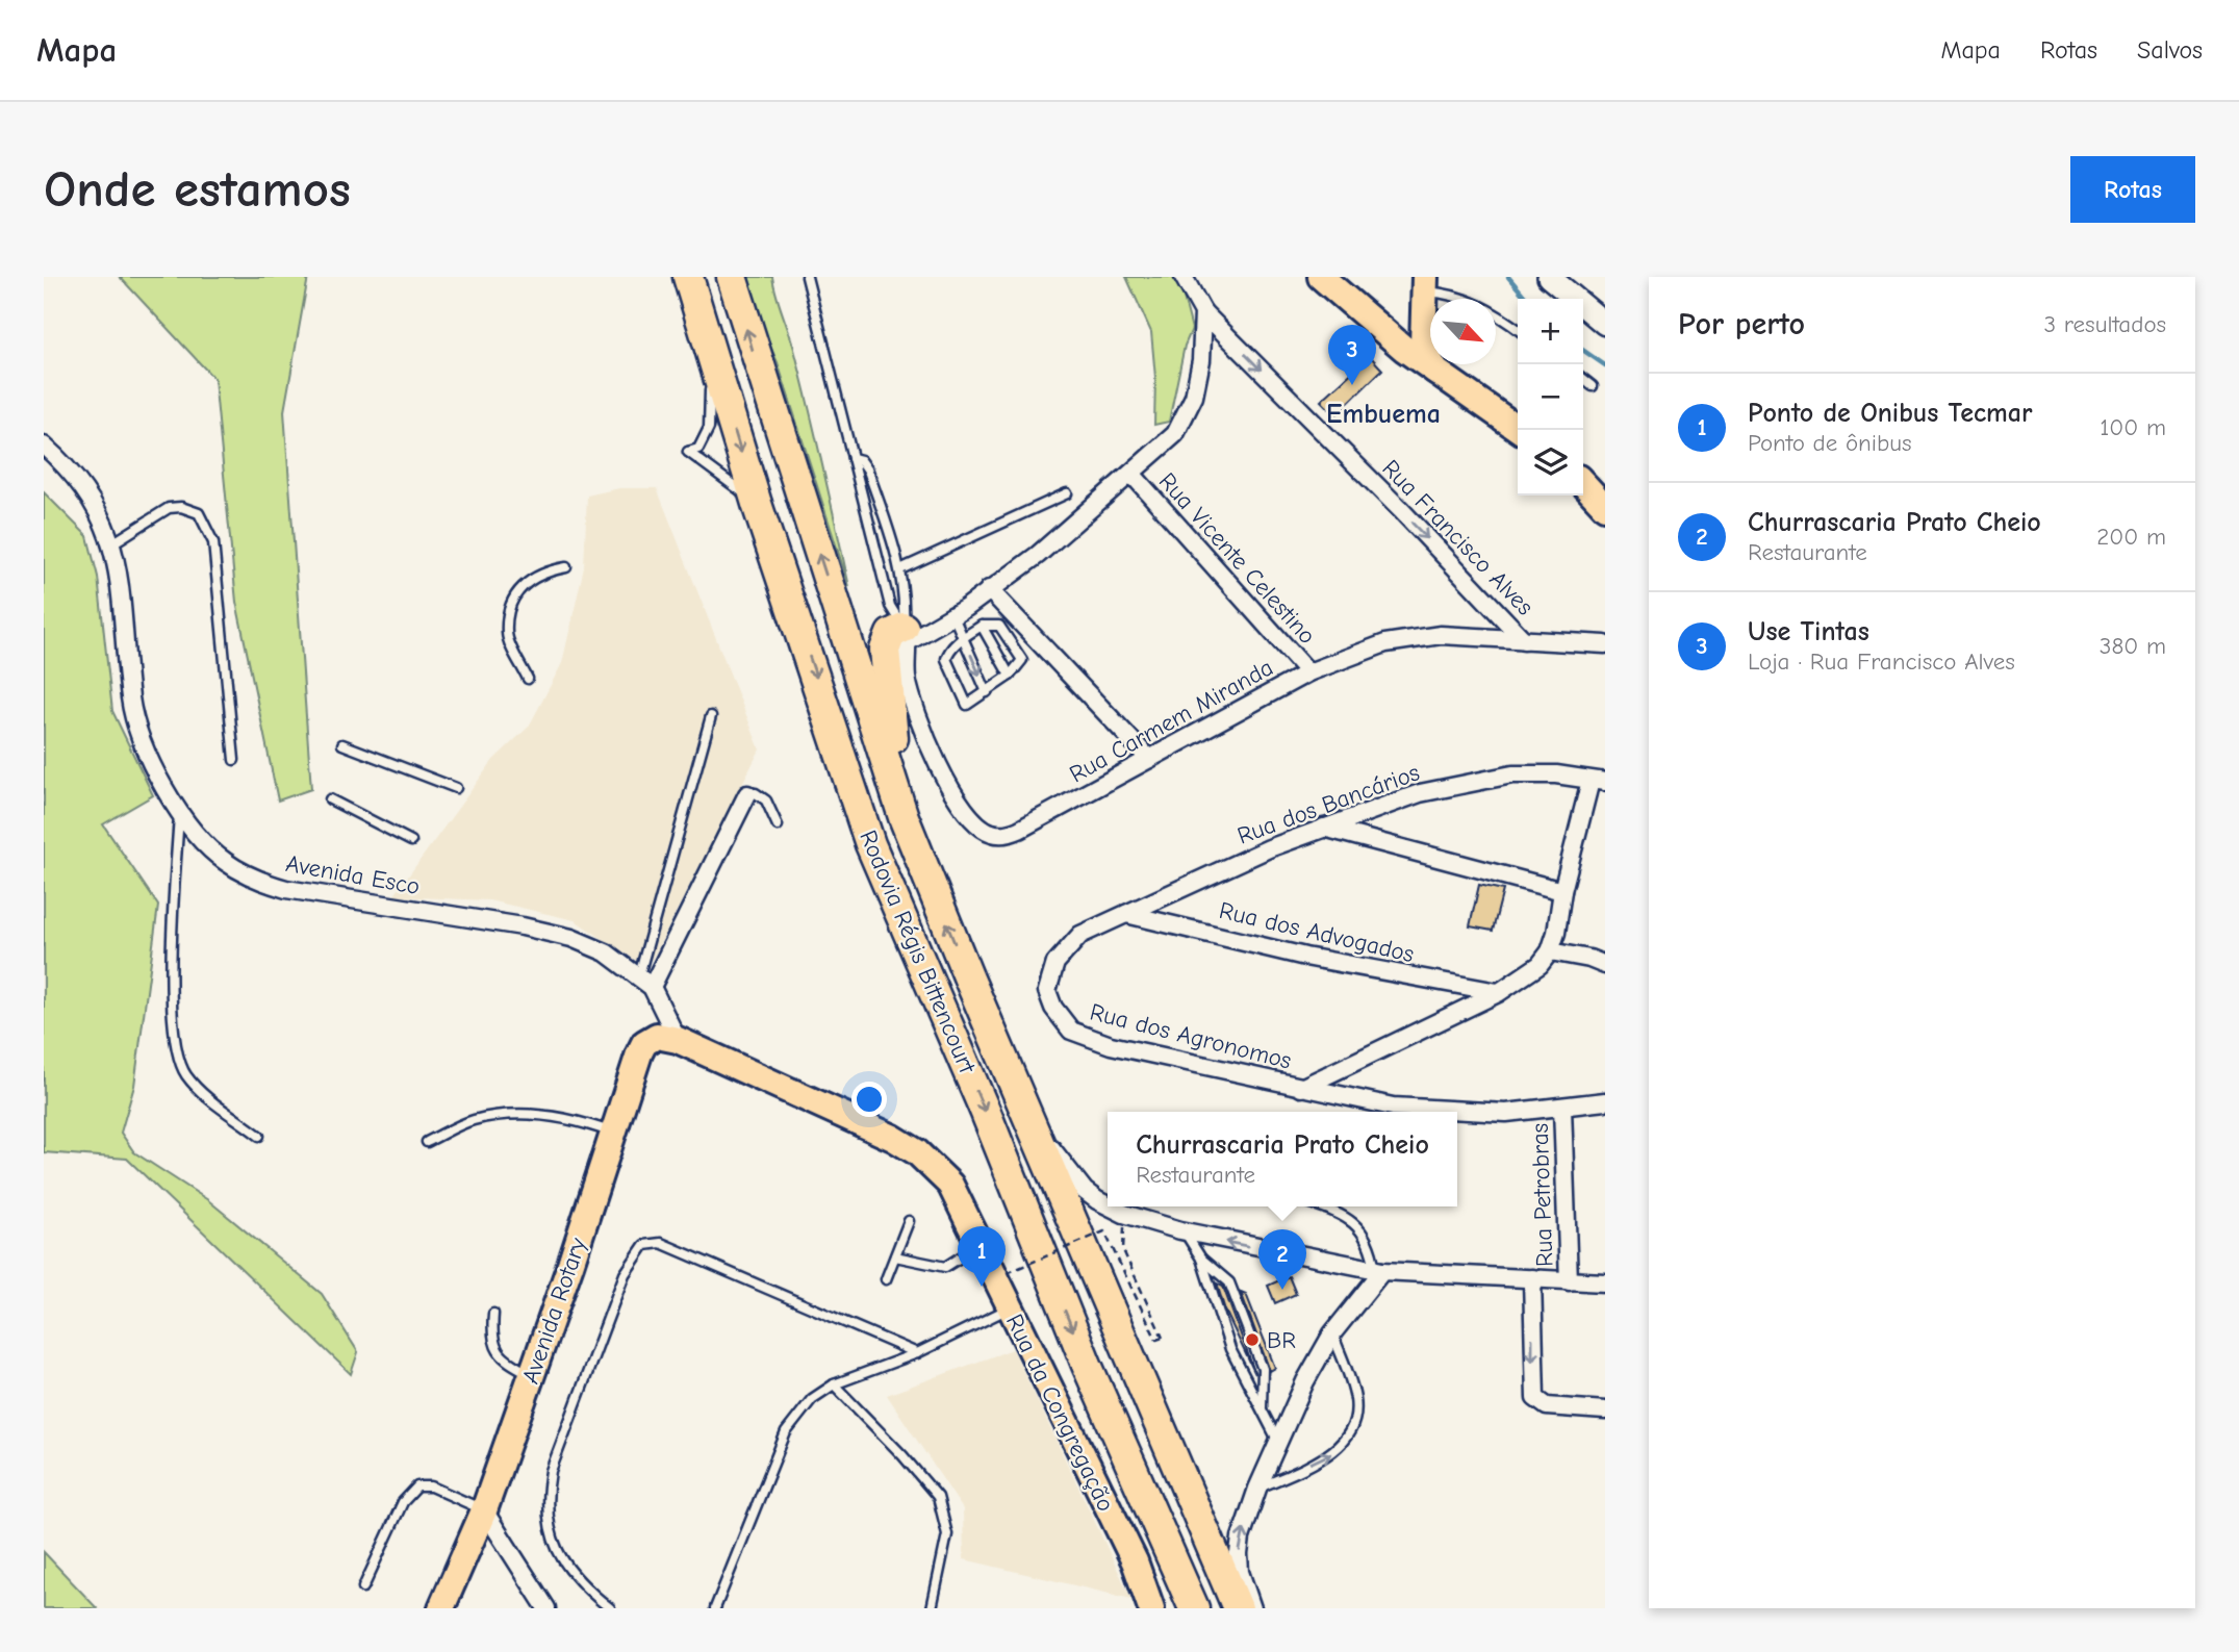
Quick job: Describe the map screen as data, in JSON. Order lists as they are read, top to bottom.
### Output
{
  "streets": {
    "highway": ["Rodovia Régis Bittencourt"],
    "main road": ["Avenida Rotary", "Rua da Congregação"],
    "street": [
      "Rua Francisco Alves",
      "Rua Vicente Celestino",
      "Rua Carmem Miranda",
      "Rua dos Bancários",
      "Avenida Esco",
      "Rua dos Advogados",
      "Rua dos Agronomos",
      "Rua Petrobras"
    ]
  },
  "crossings": [
    ["Rua Francisco Alves", "Rua Carmem Miranda"],
    ["Rua Vicente Celestino", "Rua Carmem Miranda"],
    ["Rua dos Bancários", "Rua dos Advogados"],
    ["Rua dos Bancários", "Rua dos Agronomos"],
    ["Avenida Esco", "Avenida Rotary"],
    ["Avenida Esco", "Rua da Congregação"],
    ["Rua dos Advogados", "Rua dos Agronomos"],
    ["Avenida Rotary", "Rua da Congregação"]
  ],
  "one_way": ["Rua Francisco Alves"],
  "districts": ["Embuema"],
  "places": ["BR"],
  "north": "bottom right",
  "page": {
    "header": "Mapa",
    "nav": ["Mapa", "Rotas", "Salvos"],
    "buttons": "Rotas",
    "title": "Onde estamos",
    "heading": ["Por perto", "3 resultados"],
    "map_buttons": ["+", "−"],
    "pins": ["3", "1", "2"],
    "list": [
      {
        "mark": "1",
        "name": "Ponto de Onibus Tecmar",
        "note": "Ponto de ônibus",
        "value": "100 m"
      },
      {
        "mark": "2",
        "name": "Churrascaria Prato Cheio",
        "note": "Restaurante",
        "value": "200 m"
      },
      {
        "mark": "3",
        "name": "Use Tintas",
        "note": "Loja · Rua Francisco Alves",
        "value": "380 m"
      }
    ],
    "popup": ["Churrascaria Prato Cheio", "Restaurante"]
  }
}
